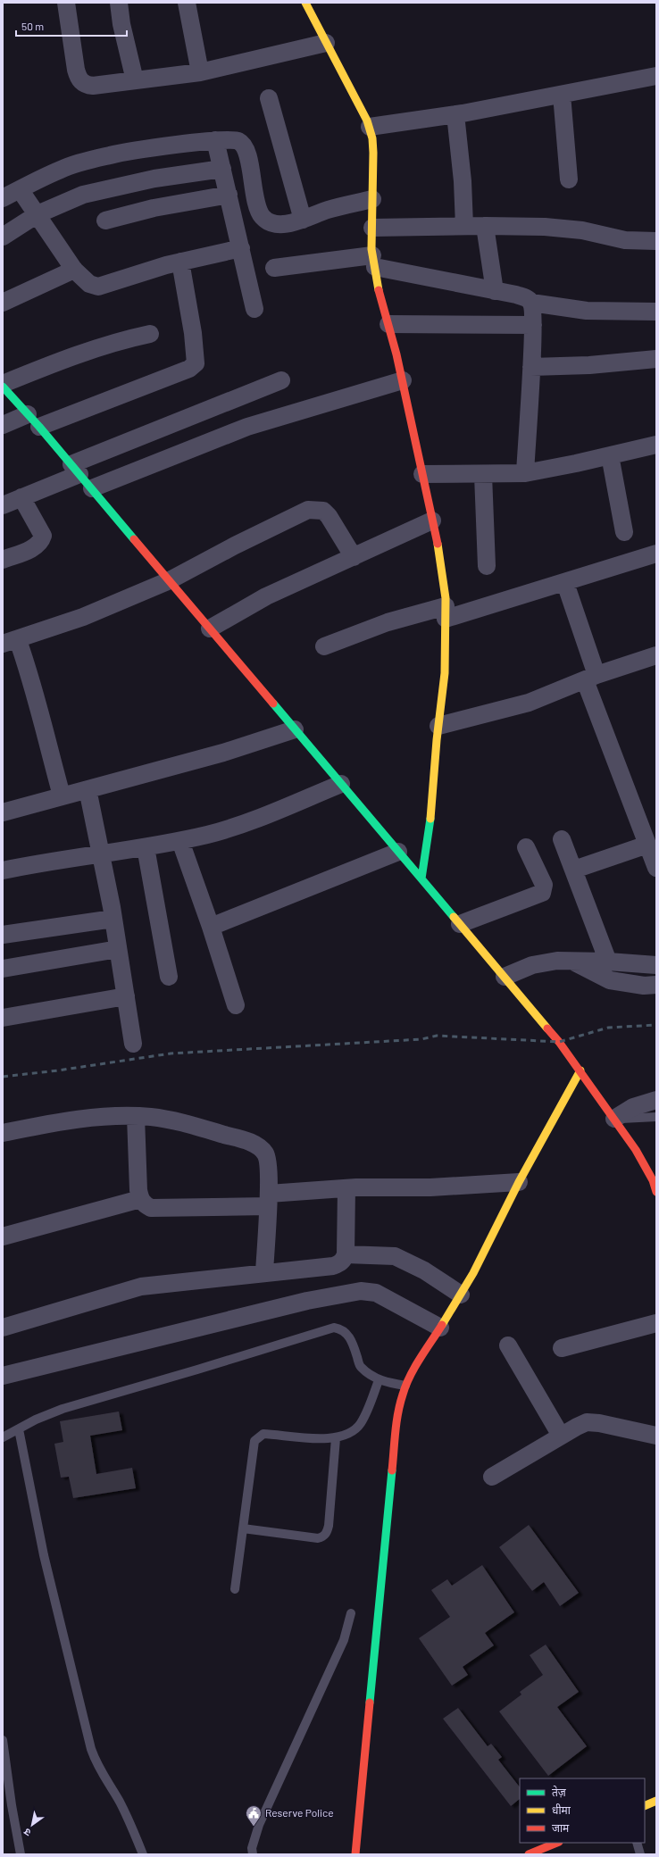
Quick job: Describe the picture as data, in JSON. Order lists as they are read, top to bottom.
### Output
{
  "places": {
    "public building": ["Reserve Police"]
  },
  "legend": ["तेज़", "धीमा", "जाम"],
  "scale_bar": "50 m",
  "north": "bottom left"
}
